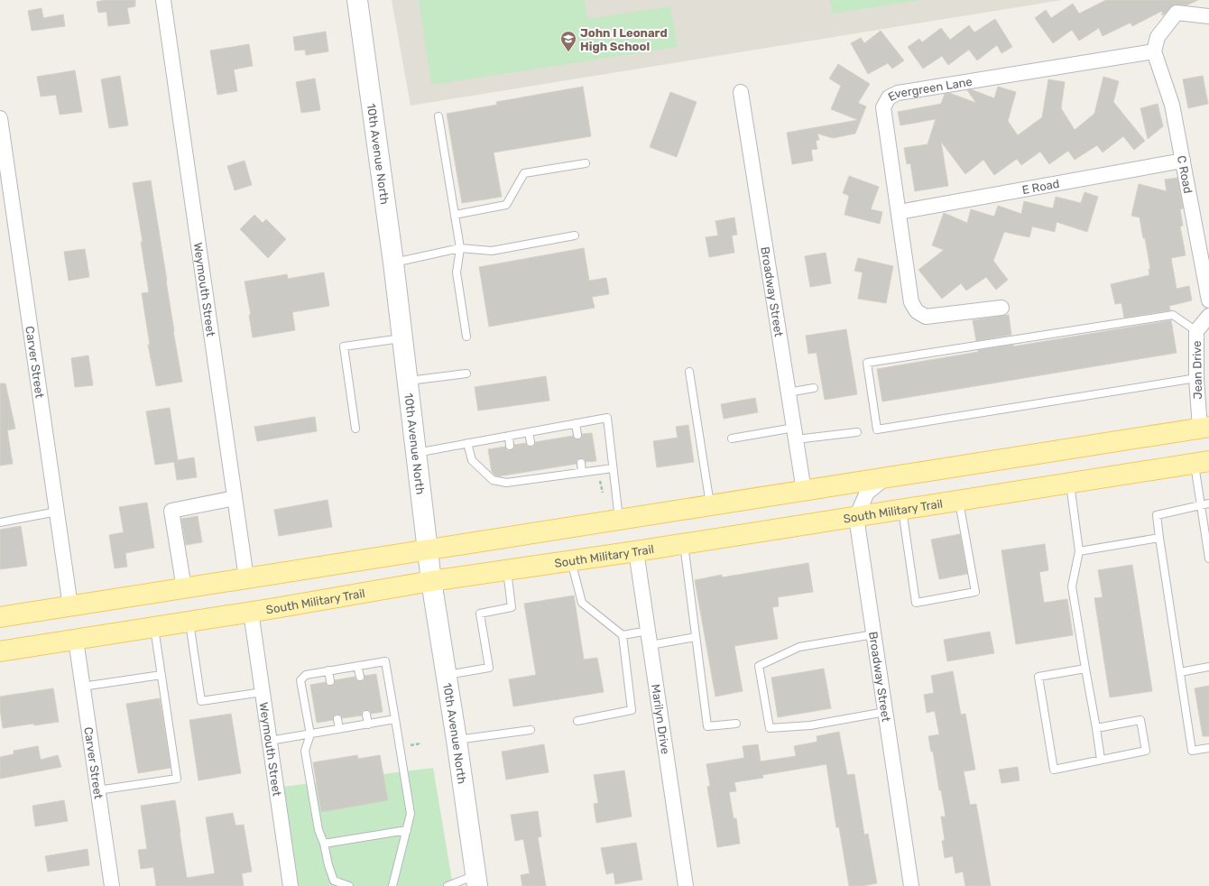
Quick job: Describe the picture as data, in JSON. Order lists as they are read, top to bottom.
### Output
{
  "streets": {
    "main road": ["South Military Trail"],
    "street": [
      "Evergreen Lane",
      "10th Avenue North",
      "C Road",
      "E Road",
      "Weymouth Street",
      "Broadway Street",
      "Carver Street",
      "Jean Drive",
      "Marilyn Drive"
    ]
  },
  "crossings": [
    ["Evergreen Lane", "C Road"],
    ["Evergreen Lane", "E Road"],
    ["10th Avenue North", "South Military Trail"],
    ["C Road", "E Road"],
    ["Weymouth Street", "South Military Trail"],
    ["Broadway Street", "South Military Trail"],
    ["Carver Street", "South Military Trail"],
    ["South Military Trail", "Marilyn Drive"]
  ],
  "places": {
    "school or university": ["John I Leonard High School"]
  }
}
